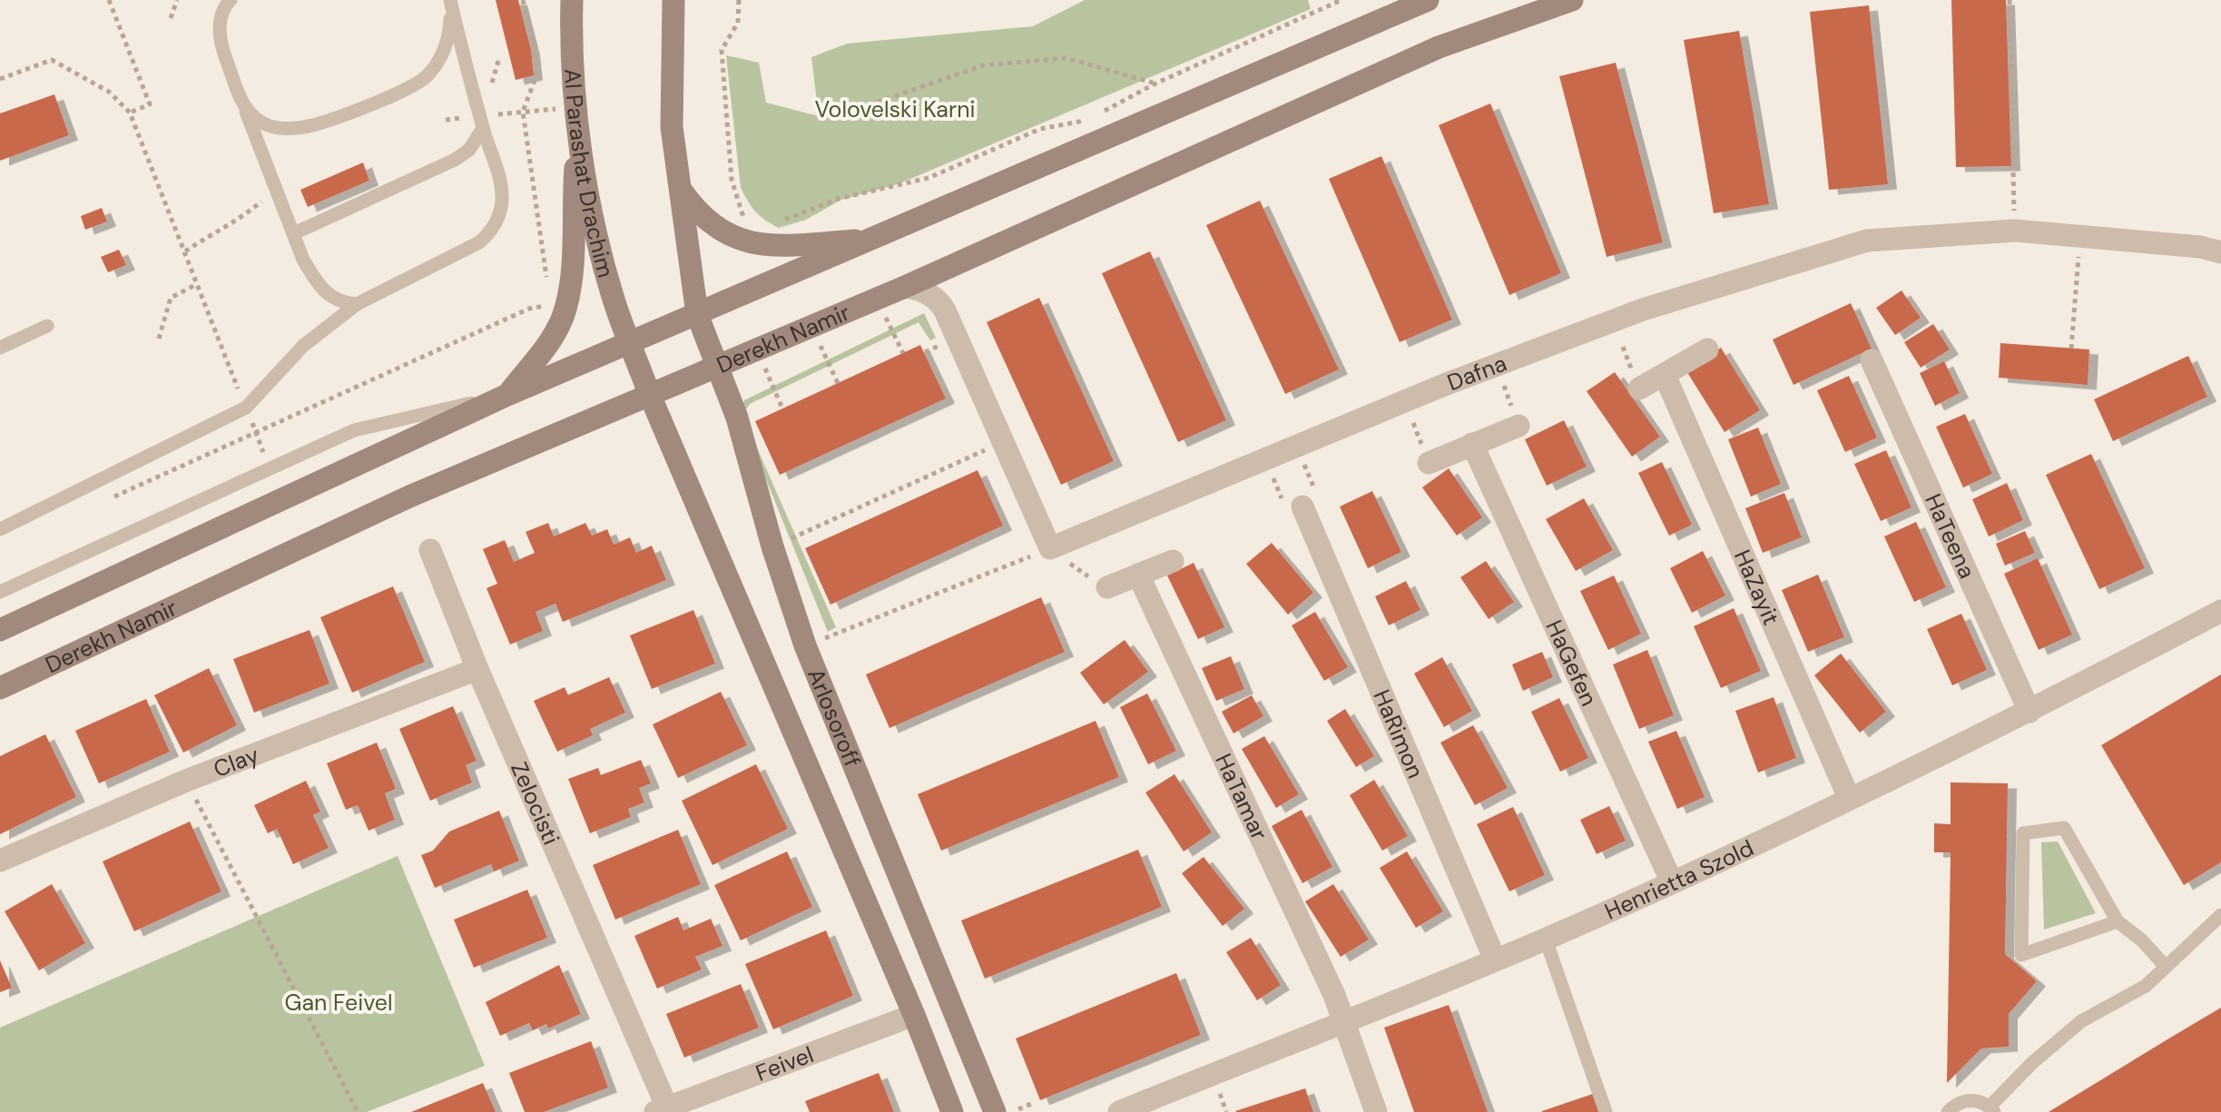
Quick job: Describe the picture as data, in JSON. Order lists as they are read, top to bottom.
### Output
{
  "streets": {
    "main road": ["Al Parashat Drachim", "Derekh Namir", "Arlosoroff"],
    "street": [
      "Dafna",
      "HaTeena",
      "HaZayit",
      "HaGefen",
      "HaRimon",
      "Clay",
      "HaTamar",
      "Zelocisti",
      "Henrietta Szold",
      "Feivel"
    ]
  },
  "crossings": [
    ["Al Parashat Drachim", "Arlosoroff"],
    ["Derekh Namir", "Arlosoroff"],
    ["HaTeena", "Henrietta Szold"],
    ["HaZayit", "Henrietta Szold"],
    ["HaGefen", "Henrietta Szold"],
    ["Arlosoroff", "Feivel"],
    ["HaRimon", "Henrietta Szold"],
    ["Clay", "Zelocisti"],
    ["HaTamar", "Henrietta Szold"],
    ["Zelocisti", "Feivel"]
  ],
  "parks": ["Volovelski Karni", "Gan Feivel"]
}
